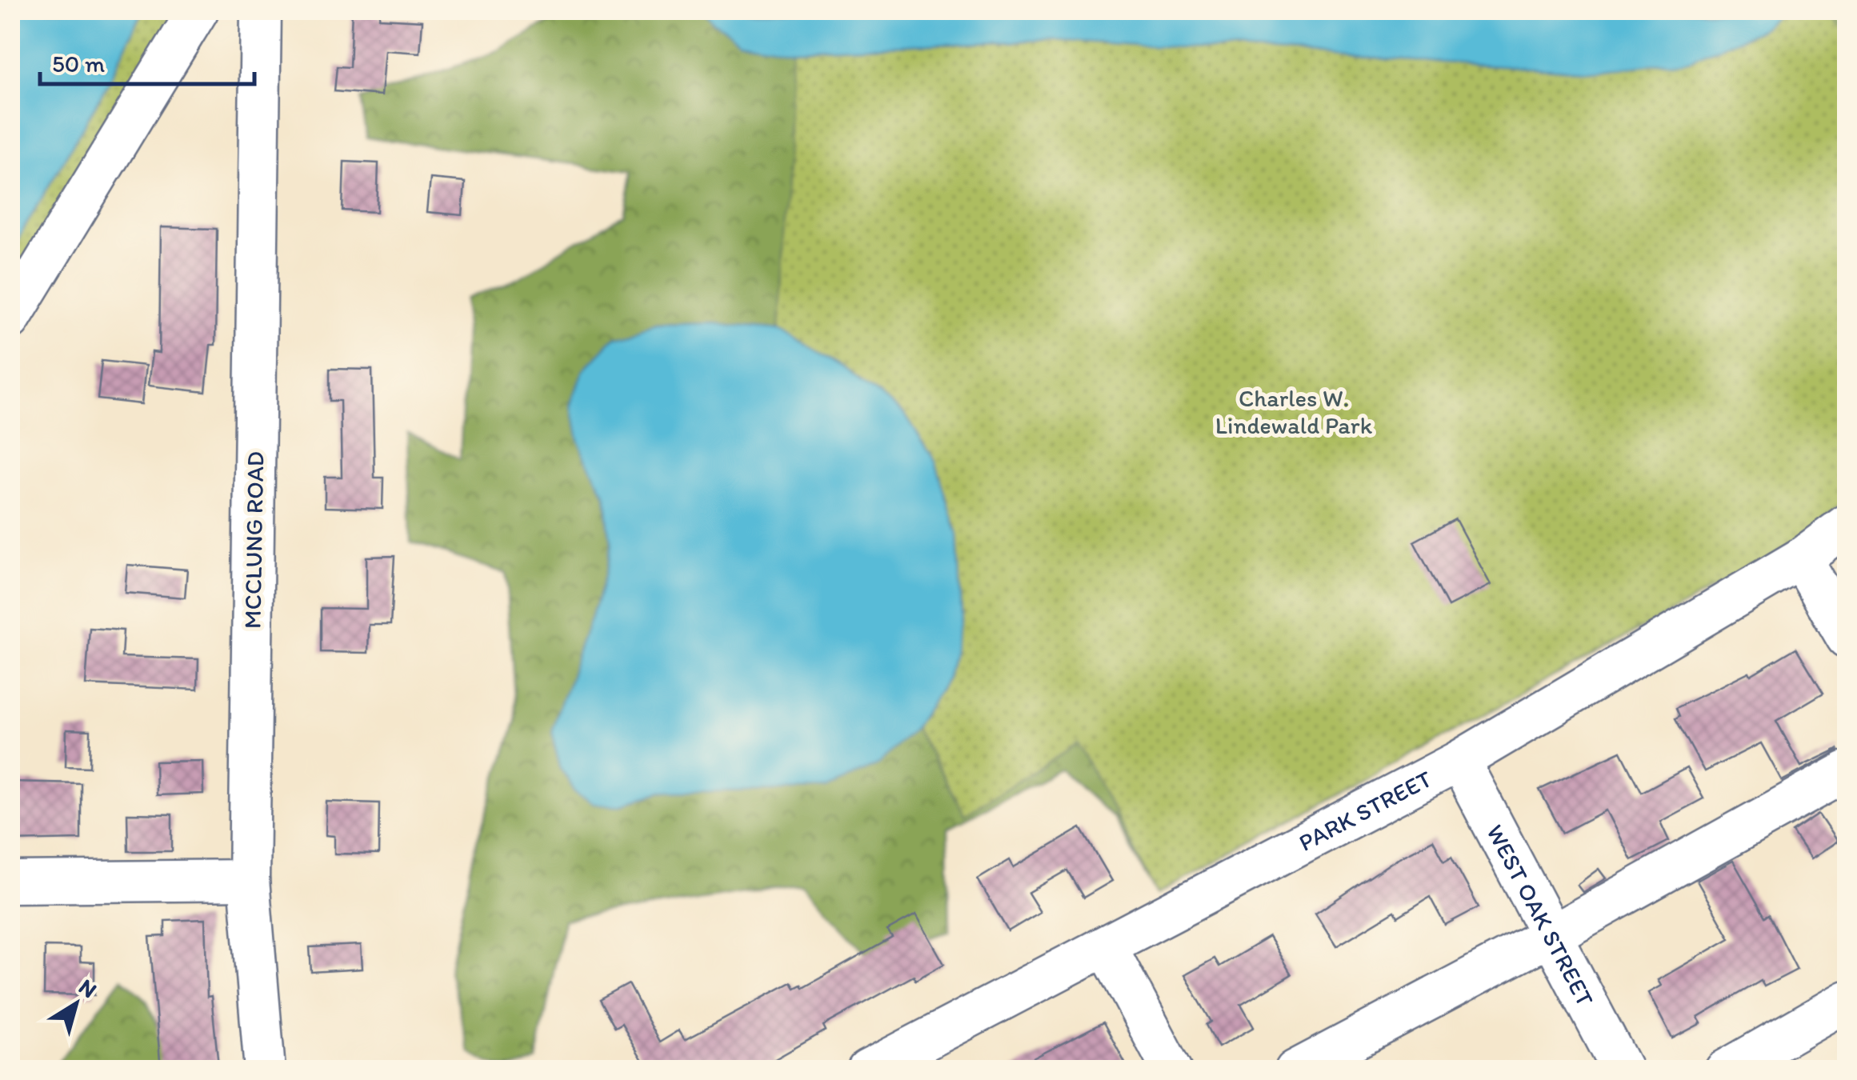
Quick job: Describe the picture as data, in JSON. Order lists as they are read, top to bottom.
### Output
{
  "streets": {
    "street": ["MCCLUNG ROAD", "PARK STREET", "WEST OAK STREET"]
  },
  "crossings": [
    ["PARK STREET", "WEST OAK STREET"]
  ],
  "parks": ["Charles W. Lindewald Park"],
  "scale_bar": "50 m",
  "north": "top right"
}
